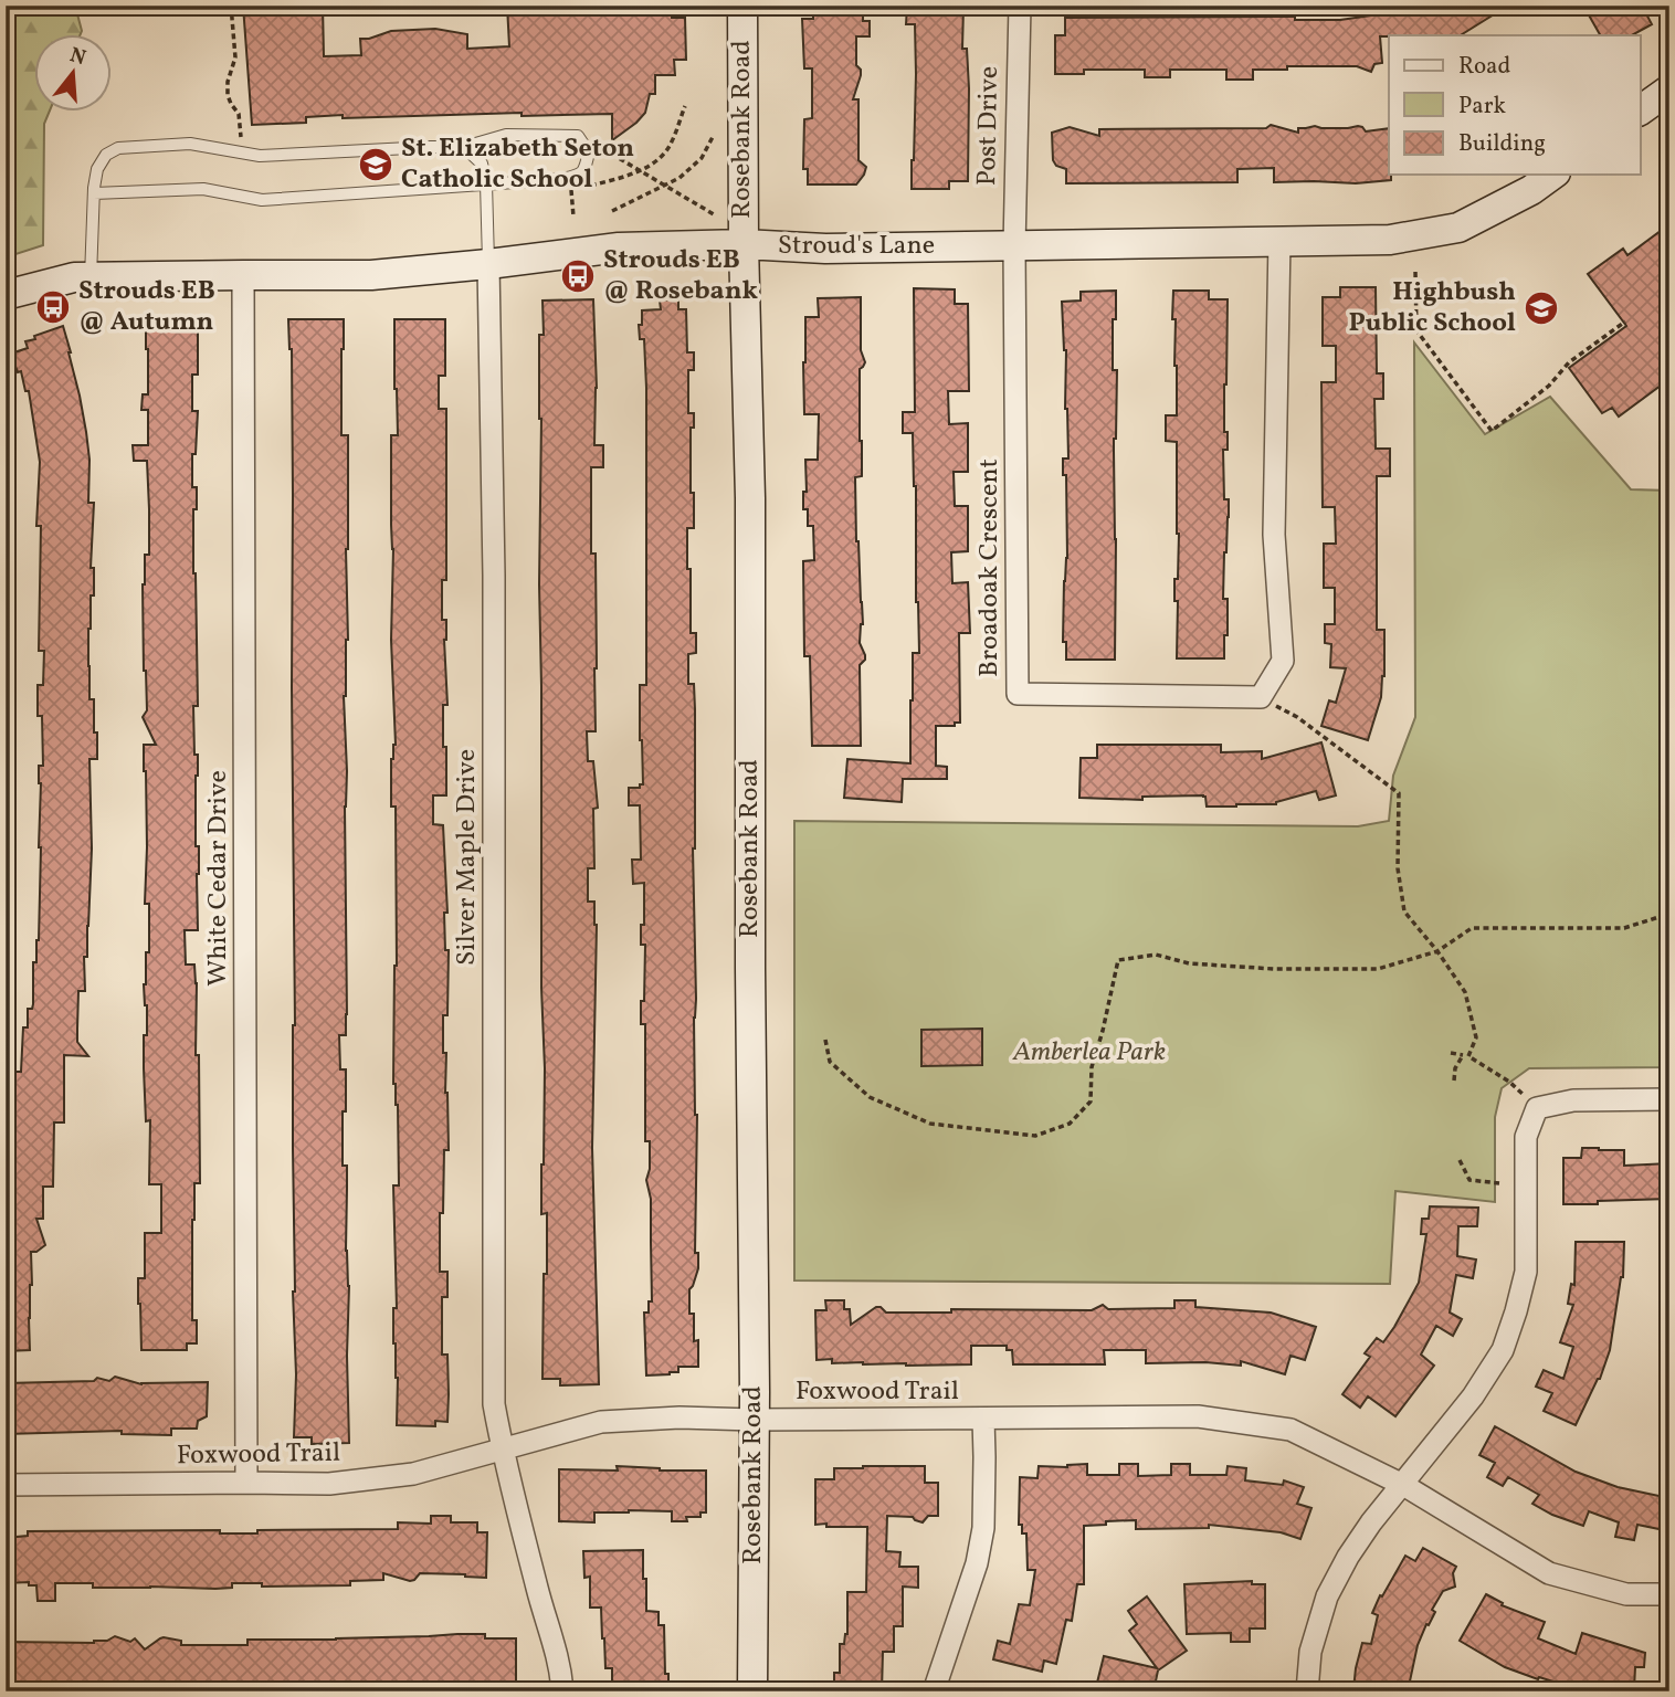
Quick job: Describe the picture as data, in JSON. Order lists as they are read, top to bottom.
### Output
{
  "streets": {
    "street": [
      "Post Drive",
      "Rosebank Road",
      "Stroud's Lane",
      "Broadoak Crescent",
      "Silver Maple Drive",
      "White Cedar Drive",
      "Foxwood Trail"
    ]
  },
  "crossings": [
    ["Post Drive", "Stroud's Lane"],
    ["Post Drive", "Broadoak Crescent"],
    ["Rosebank Road", "Stroud's Lane"],
    ["Rosebank Road", "Foxwood Trail"],
    ["Stroud's Lane", "Broadoak Crescent"],
    ["Stroud's Lane", "Silver Maple Drive"],
    ["Stroud's Lane", "White Cedar Drive"],
    ["Silver Maple Drive", "Foxwood Trail"],
    ["White Cedar Drive", "Foxwood Trail"]
  ],
  "parks": ["Amberlea Park"],
  "places": {
    "school or university": ["St. Elizabeth Seton Catholic School", "Highbush Public School"],
    "bus stop": ["Strouds EB @ Rosebank", "Strouds EB @ Autumn"]
  },
  "legend": ["Road", "Park", "Building"],
  "north": "top"
}
